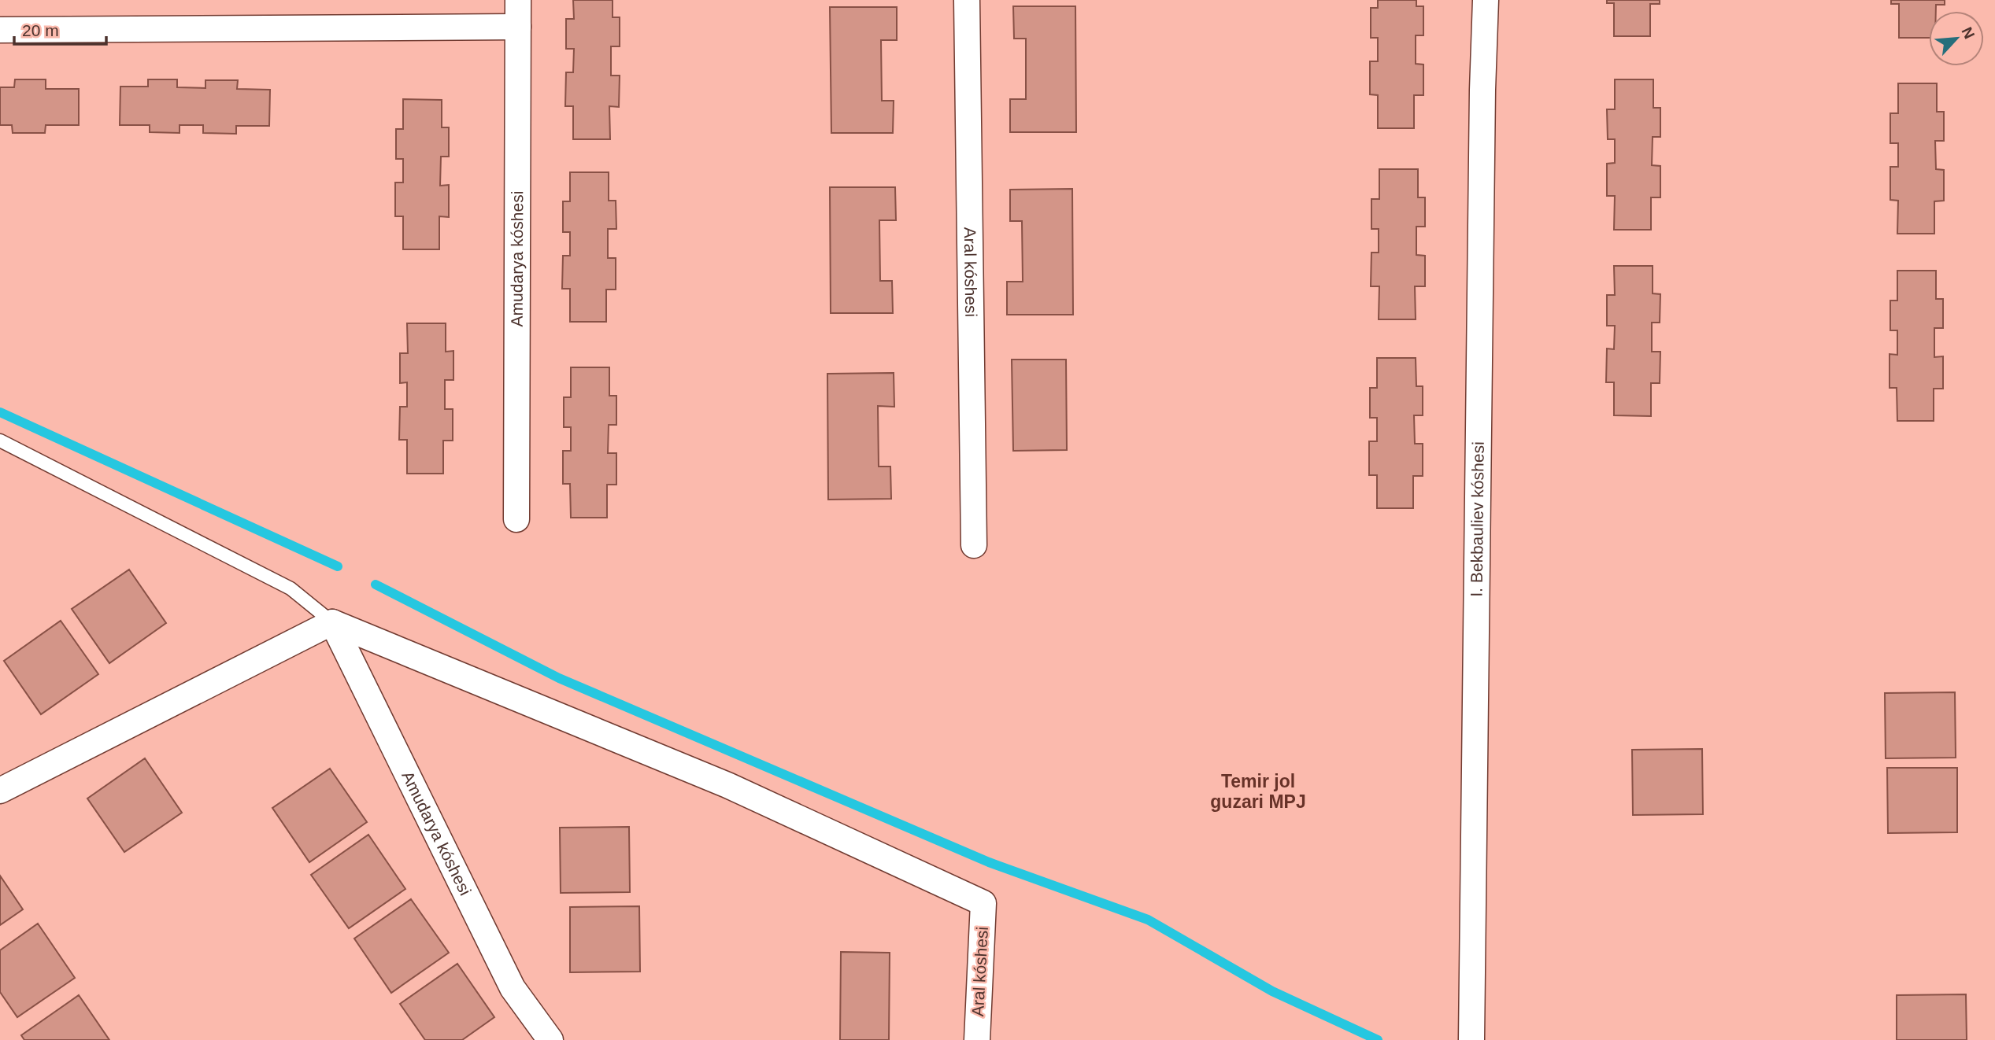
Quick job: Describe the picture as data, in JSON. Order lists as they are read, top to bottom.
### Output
{
  "streets": {
    "street": ["Amudarya kóshesi", "Aral kóshesi", "I. Bekbauliev kóshesi"]
  },
  "crossings": [
    ["Amudarya kóshesi", "Aral kóshesi"]
  ],
  "districts": ["Temir jol guzari MPJ"],
  "scale_bar": "20 m",
  "north": "top right"
}
